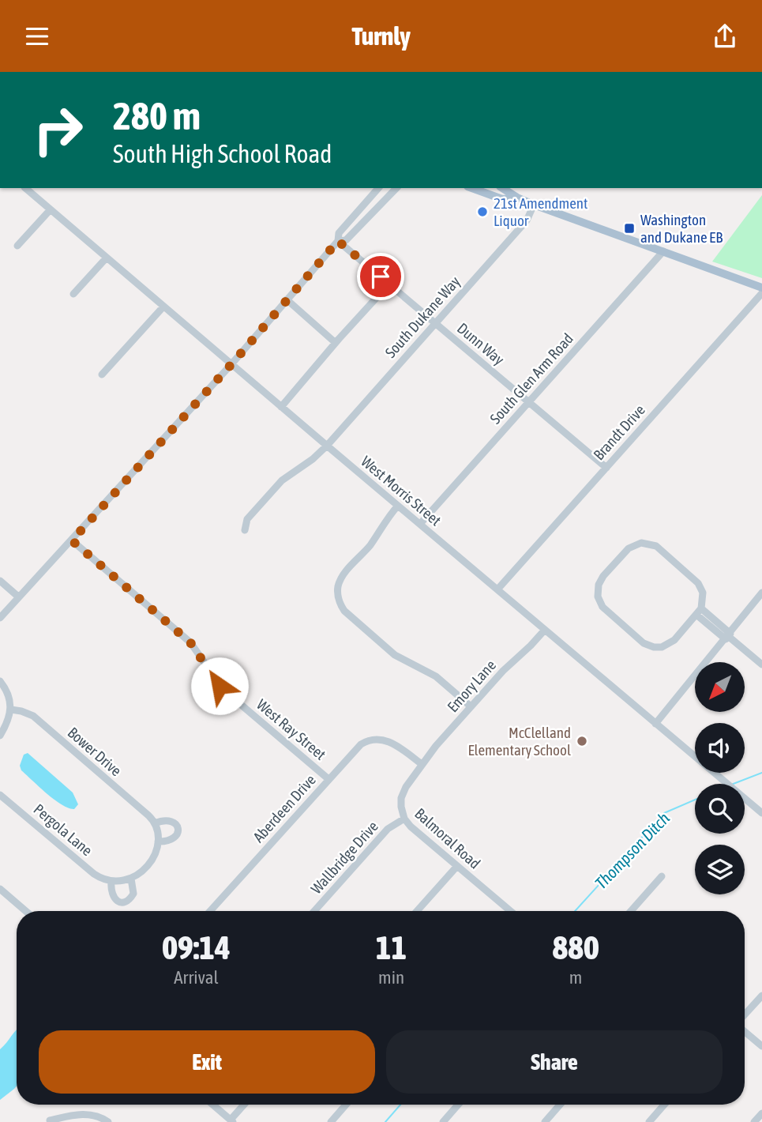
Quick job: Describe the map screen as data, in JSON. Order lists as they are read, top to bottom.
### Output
{
  "streets": {
    "street": [
      "South Dukane Way",
      "Dunn Way",
      "South Glen Arm Road",
      "Brandt Drive",
      "West Morris Street",
      "Emory Lane",
      "West Ray Street",
      "Bower Drive",
      "Aberdeen Drive",
      "Pergola Lane",
      "Balmoral Road",
      "Wallbridge Drive"
    ]
  },
  "crossings": [
    ["South Dukane Way", "Dunn Way"],
    ["South Dukane Way", "West Morris Street"],
    ["Dunn Way", "South Glen Arm Road"],
    ["Dunn Way", "Brandt Drive"],
    ["South Glen Arm Road", "West Morris Street"],
    ["Brandt Drive", "West Morris Street"],
    ["West Morris Street", "Emory Lane"],
    ["Emory Lane", "Aberdeen Drive"],
    ["Emory Lane", "Balmoral Road"],
    ["West Ray Street", "Aberdeen Drive"],
    ["Aberdeen Drive", "Balmoral Road"],
    ["Balmoral Road", "Wallbridge Drive"]
  ],
  "water": ["Thompson Ditch"],
  "places": {
    "other": ["21st Amendment Liquor", "McClelland Elementary School"],
    "transit": ["Washington and Dukane EB"]
  },
  "north": "bottom left",
  "page": {
    "header": "Turnly",
    "turn": ["280 m", "South High School Road"],
    "eta": [
      "09:14",
      "Arrival",
      "11",
      "min",
      "880",
      "m"
    ],
    "buttons": ["Exit", "Share"]
  }
}
